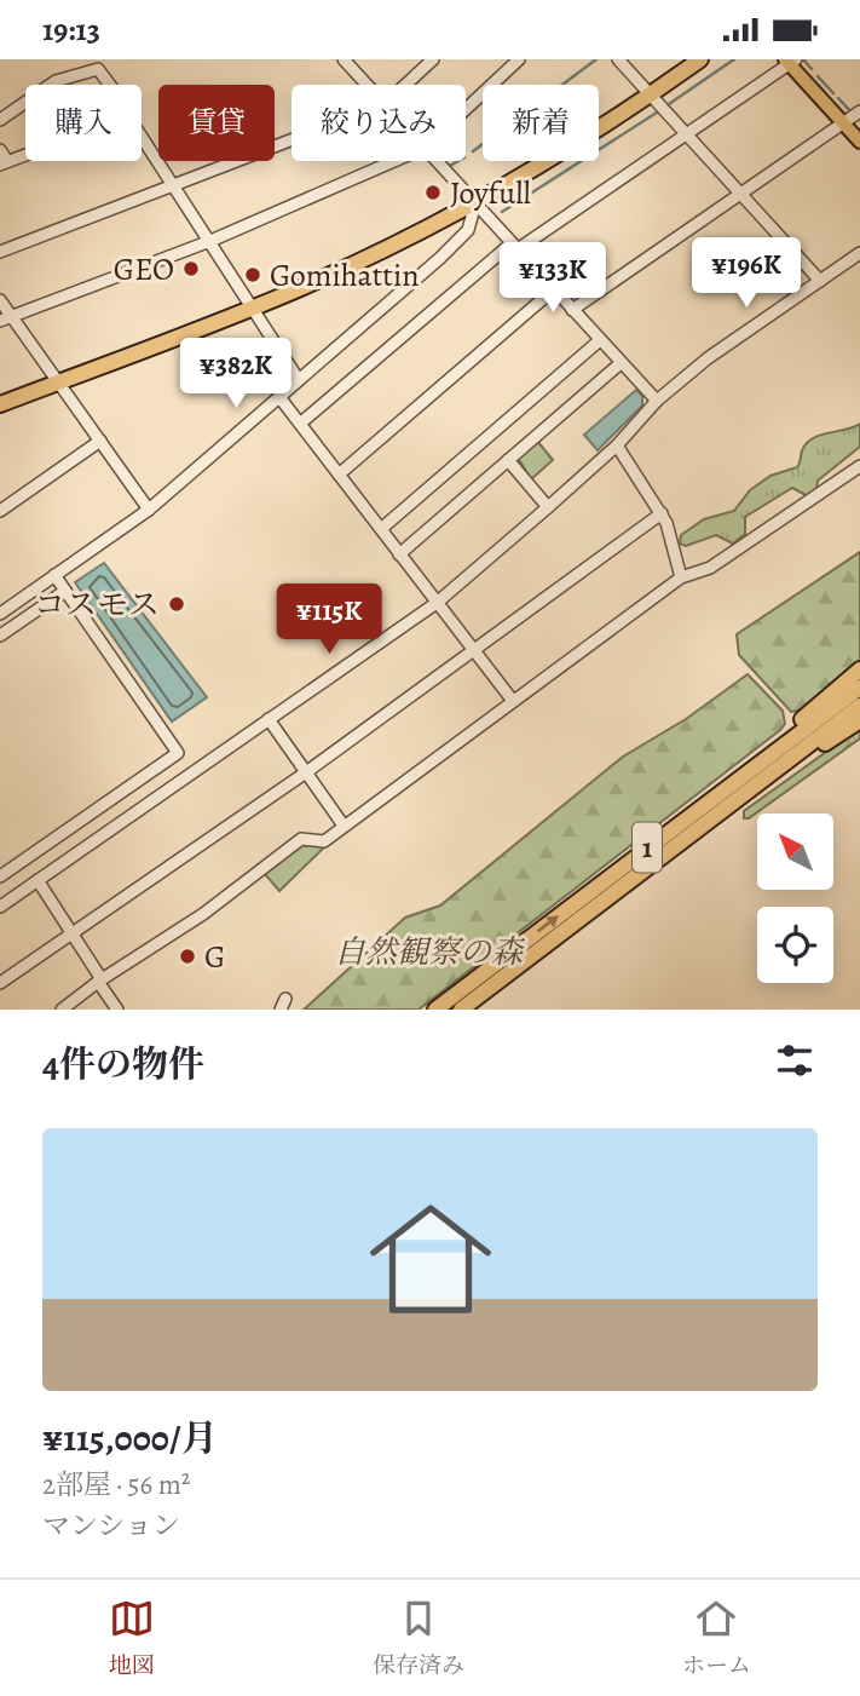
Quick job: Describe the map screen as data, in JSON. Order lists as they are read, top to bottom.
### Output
{
  "streets": {
    "highway": ["1"]
  },
  "parks": ["自然観察の森"],
  "places": [
    "Joyfull",
    "GEO",
    "Gomihattin",
    "コスモス",
    "G"
  ],
  "north": "top left",
  "page": {
    "status": "19:13",
    "chip": [
      "購入",
      "賃貸",
      "絞り込み",
      "新着"
    ],
    "price": [
      "¥196K",
      "¥133K",
      "¥382K",
      "¥115K"
    ],
    "heading": "4件の物件",
    "list": [
      {
        "name": "¥115,000/月",
        "note": "2部屋 · 56 m² · マンション"
      }
    ],
    "tabs": ["地図", "保存済み", "ホーム"]
  }
}
